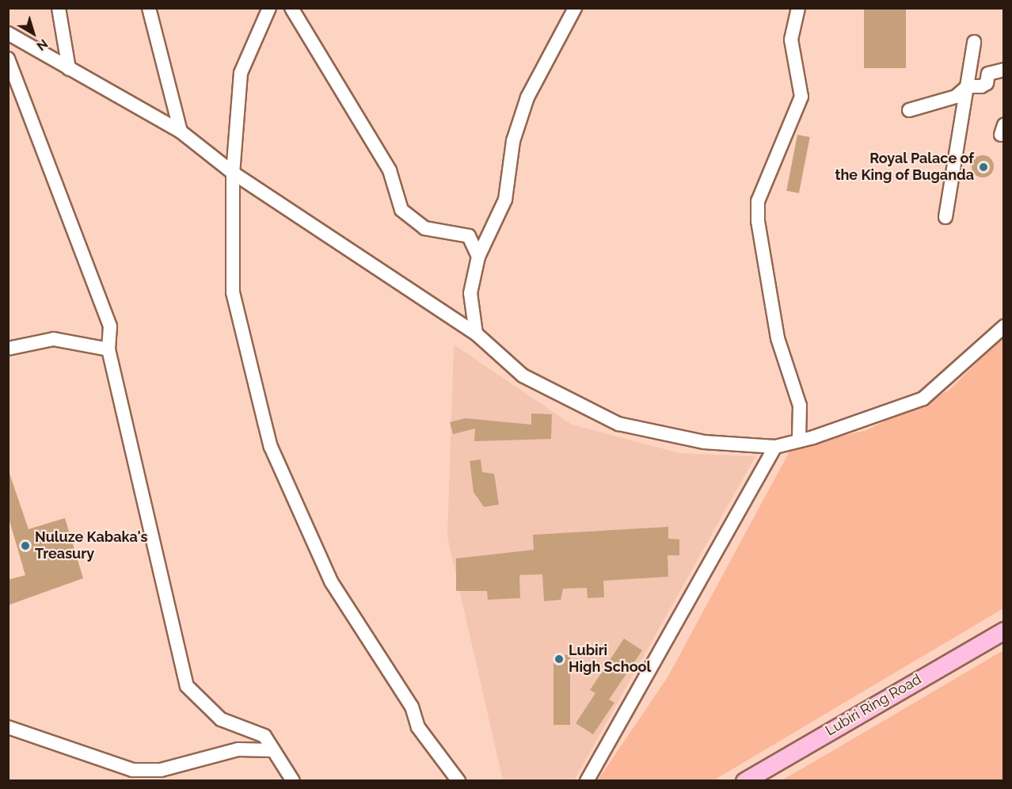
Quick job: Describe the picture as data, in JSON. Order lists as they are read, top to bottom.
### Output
{
  "streets": {
    "main road": ["Lubiri Ring Road"]
  },
  "places": ["Royal Palace of the King of Buganda", "Nuluze Kabaka's Treasury", "Lubiri High School"],
  "north": "bottom right"
}
